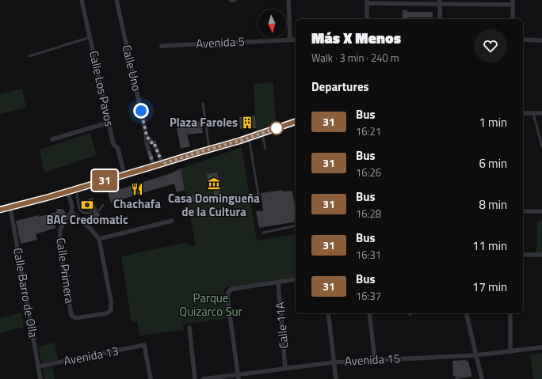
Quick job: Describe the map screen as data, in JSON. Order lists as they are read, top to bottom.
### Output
{
  "streets": {
    "street": [
      "Avenida 5",
      "Calle Uno",
      "Calle Los Pavos",
      "Calle Primera",
      "Calle Barro de Olla",
      "Calle 11A",
      "Avenida 13",
      "Avenida 15"
    ]
  },
  "crossings": [
    ["Calle Barro de Olla", "Avenida 13"],
    ["Calle 11A", "Avenida 15"]
  ],
  "parks": ["Parque Quizarco Sur"],
  "places": {
    "building": ["Plaza Faroles"],
    "museum": ["Casa Domingueña de la Cultura"],
    "restaurant": ["Chachafa"],
    "bank": ["BAC Credomatic"]
  },
  "lines": ["bus line 31"],
  "north": "bottom",
  "page": {
    "on_map": "31",
    "heading": [
      ["Más X Menos", "Walk · 3 min · 240 m"],
      "Departures"
    ],
    "list": [
      {
        "mark": "31",
        "name": "Bus",
        "note": "16:21",
        "value": "1 min"
      },
      {
        "mark": "31",
        "name": "Bus",
        "note": "16:26",
        "value": "6 min"
      },
      {
        "mark": "31",
        "name": "Bus",
        "note": "16:28",
        "value": "8 min"
      },
      {
        "mark": "31",
        "name": "Bus",
        "note": "16:31",
        "value": "11 min"
      },
      {
        "mark": "31",
        "name": "Bus",
        "note": "16:37",
        "value": "17 min"
      }
    ]
  }
}
